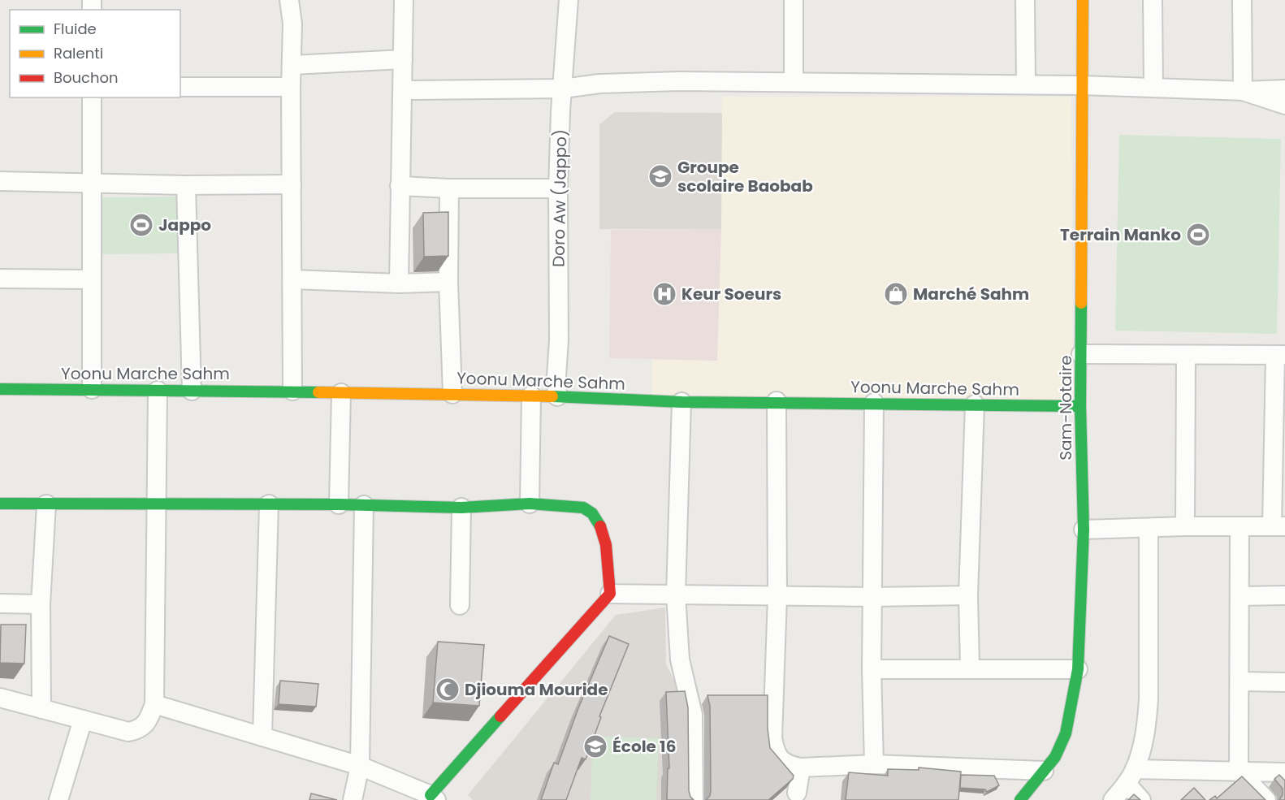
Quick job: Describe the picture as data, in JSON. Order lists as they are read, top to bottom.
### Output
{
  "streets": {
    "street": ["Doro Aw (Jappo)", "Yoonu Marche Sahm", "Sam-Notaire"]
  },
  "crossings": [
    ["Doro Aw (Jappo)", "Yoonu Marche Sahm"],
    ["Yoonu Marche Sahm", "Sam-Notaire"]
  ],
  "places": {
    "school or university": ["Groupe scolaire Baobab", "École 16"],
    "sports": ["Jappo", "Terrain Manko"],
    "hospital": ["Keur Soeurs"],
    "shop": ["Marché Sahm"],
    "mosque": ["Djiouma Mouride"]
  },
  "legend": ["Fluide", "Ralenti", "Bouchon"]
}
